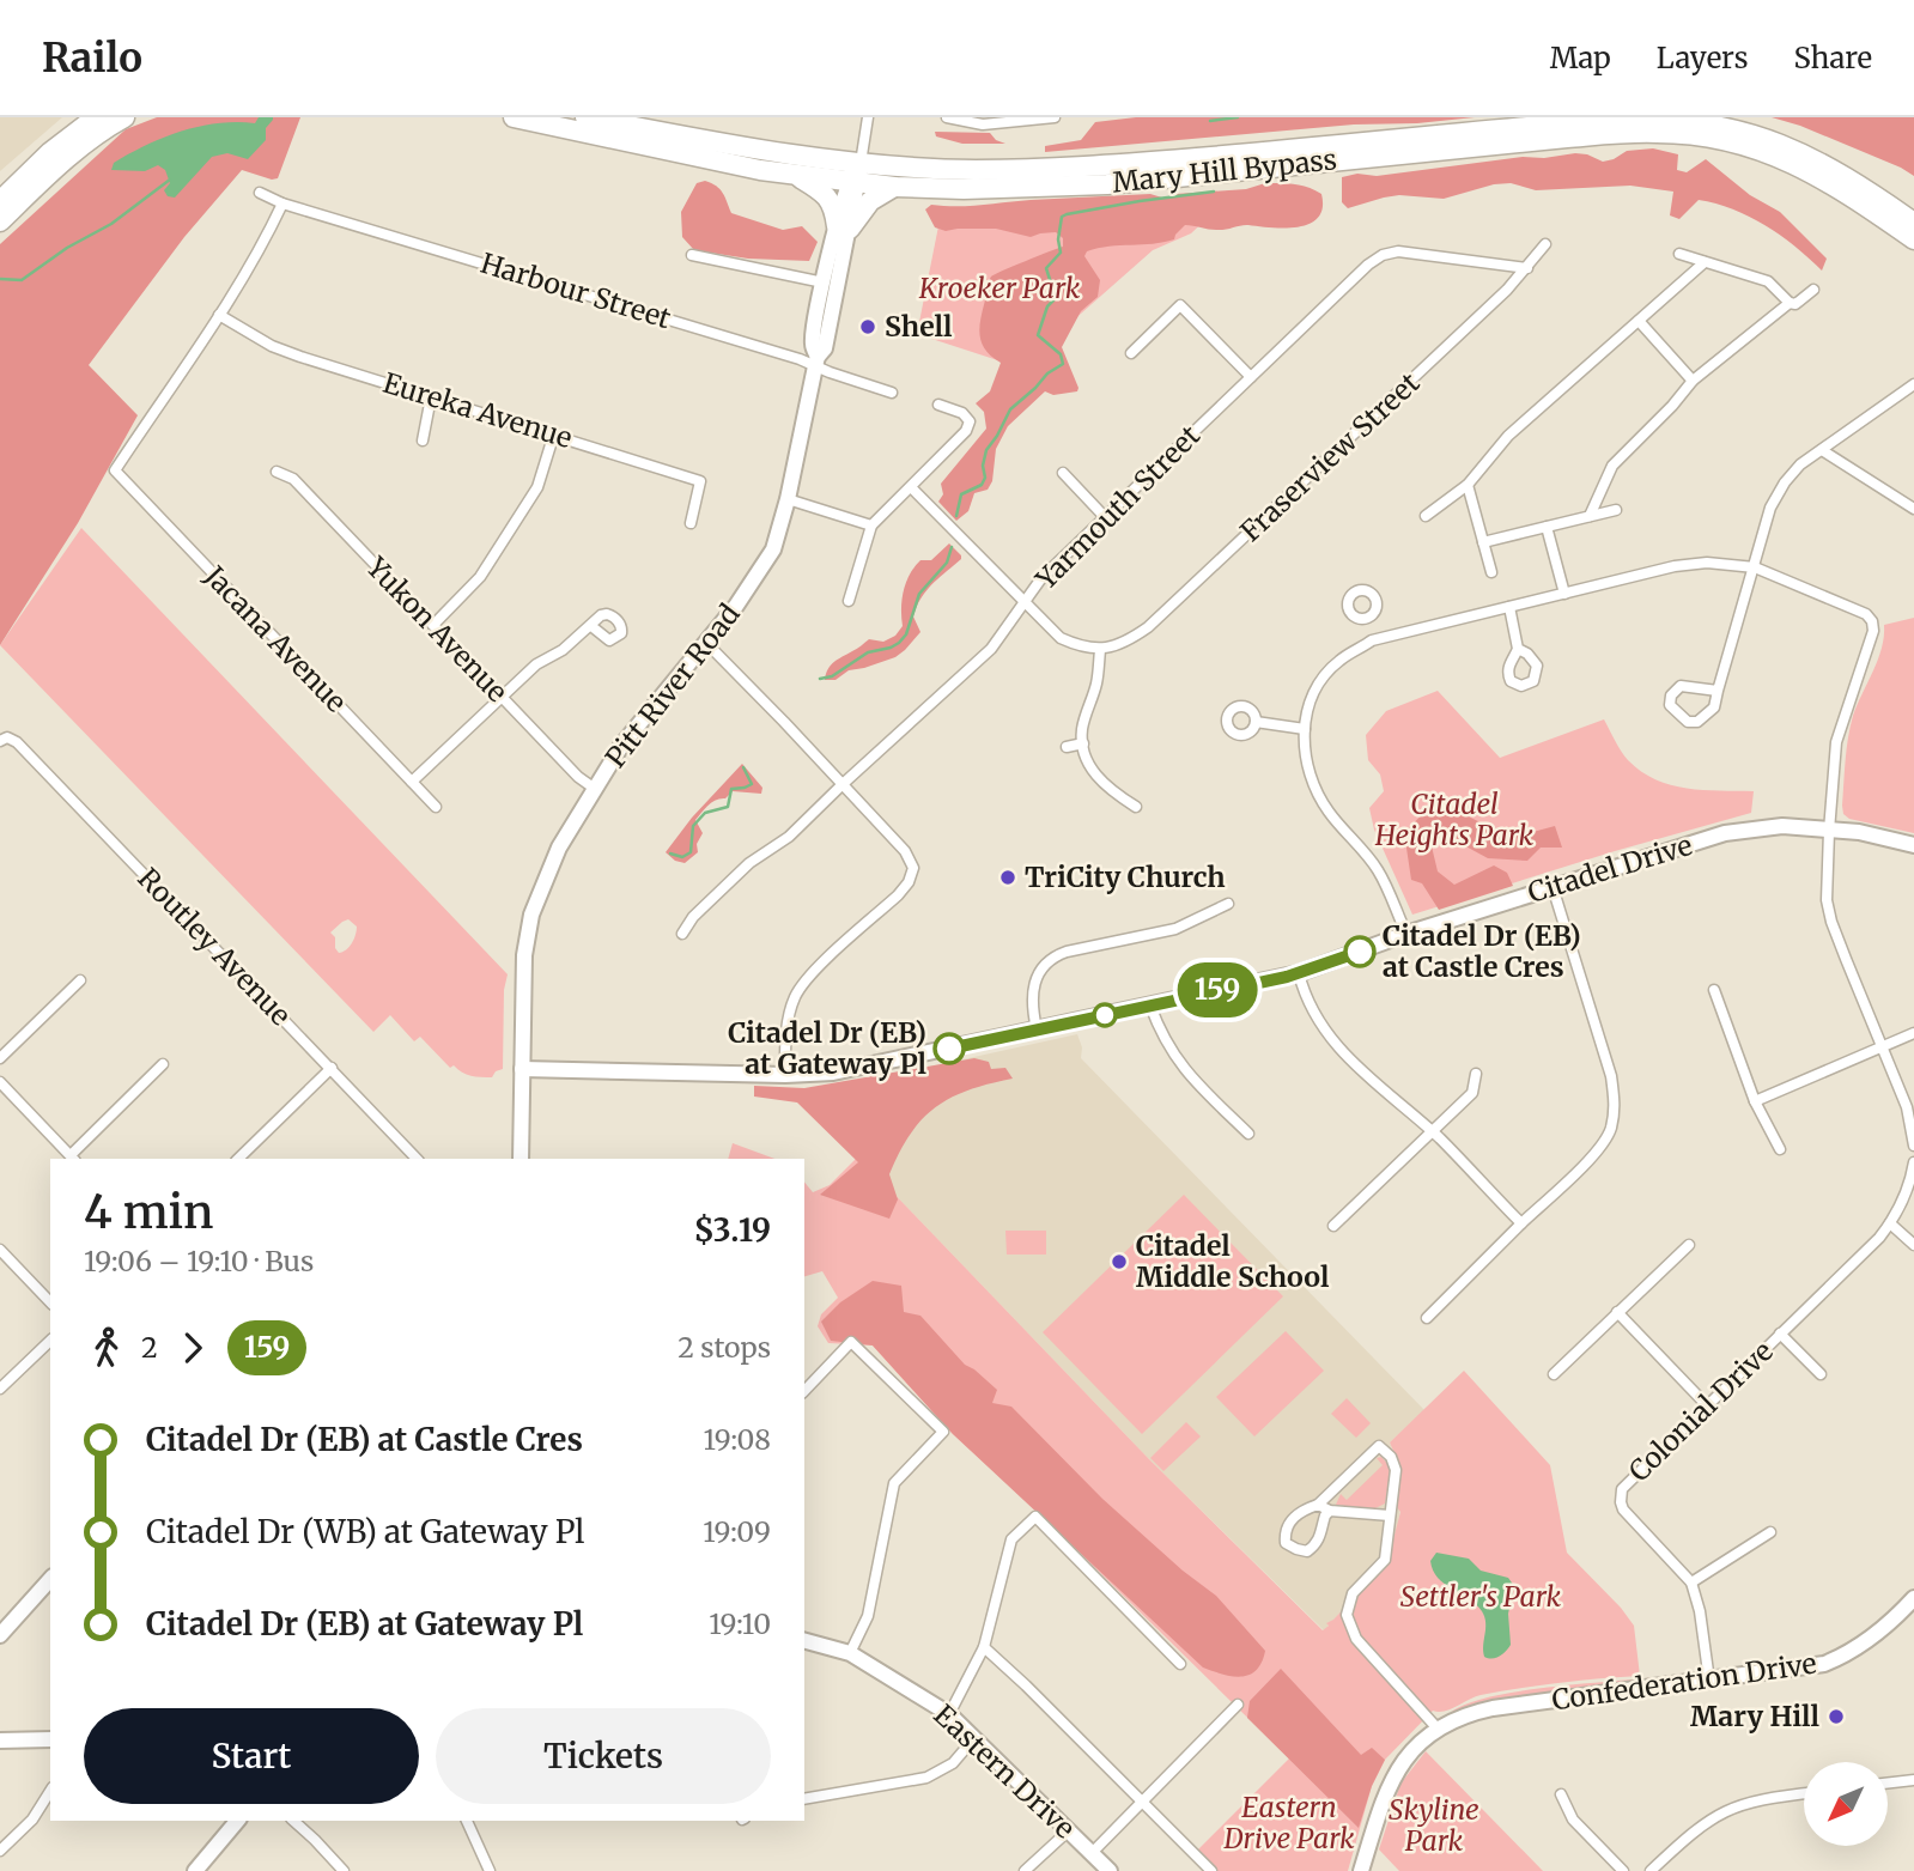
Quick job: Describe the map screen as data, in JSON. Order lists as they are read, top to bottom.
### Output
{
  "streets": {
    "highway": ["Mary Hill Bypass"],
    "street": [
      "Harbour Street",
      "Eureka Avenue",
      "Fraserview Street",
      "Yarmouth Street",
      "Yukon Avenue",
      "Jacana Avenue",
      "Pitt River Road",
      "Citadel Drive",
      "Routley Avenue",
      "Colonial Drive",
      "Confederation Drive",
      "Eastern Drive"
    ]
  },
  "crossings": [
    ["Mary Hill Bypass", "Pitt River Road"],
    ["Harbour Street", "Pitt River Road"],
    ["Eureka Avenue", "Jacana Avenue"],
    ["Fraserview Street", "Yarmouth Street"],
    ["Yukon Avenue", "Pitt River Road"],
    ["Pitt River Road", "Citadel Drive"],
    ["Colonial Drive", "Confederation Drive"]
  ],
  "parks": [
    "Kroeker Park",
    "Citadel Heights Park",
    "Settler's Park",
    "Eastern Drive Park",
    "Skyline Park"
  ],
  "places": [
    "Shell",
    "TriCity Church",
    "Citadel Dr (EB) at Castle Cres",
    "Citadel Dr (EB) at Gateway Pl",
    "Citadel Middle School",
    "Mary Hill"
  ],
  "lines": ["bus line 159"],
  "north": "bottom left",
  "page": {
    "header": "Railo",
    "nav": ["Map", "Layers", "Share"],
    "on_map": "159",
    "heading": ["4 min", "19:06 – 19:10 · Bus", "$3.19"],
    "legs": ["2", "159", "2 stops"],
    "list": [
      {
        "name": "Citadel Dr (EB) at Castle Cres",
        "value": "19:08"
      },
      {
        "name": "Citadel Dr (WB) at Gateway Pl",
        "value": "19:09"
      },
      {
        "name": "Citadel Dr (EB) at Gateway Pl",
        "value": "19:10"
      }
    ],
    "buttons": ["Start", "Tickets"]
  }
}
